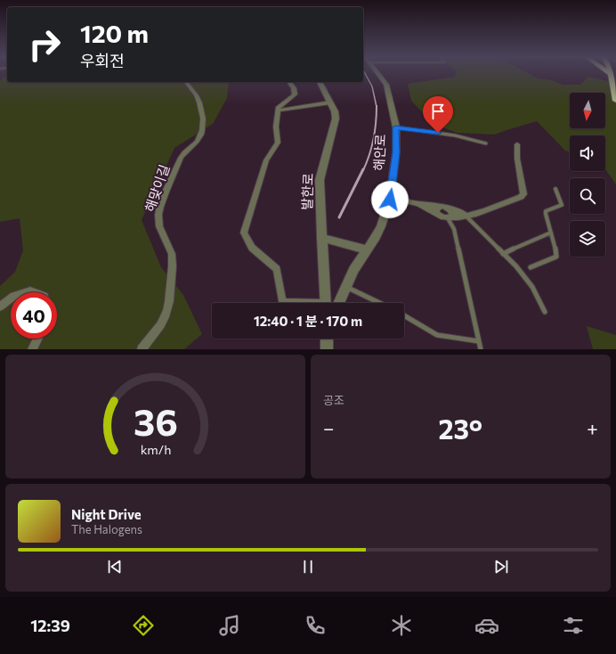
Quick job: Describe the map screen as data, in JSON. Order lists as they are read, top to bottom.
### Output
{
  "streets": {
    "street": ["해안로", "해맞이길", "발한로"]
  },
  "north": "bottom",
  "page": {
    "turn": ["120 m", "우회전"],
    "limit": "40",
    "trip": "12:40 · 1 분 · 170 m",
    "tile": "공조",
    "heat": ["−", "23°", "+"],
    "song": ["Night Drive", "The Halogens"],
    "tabs": "12:39",
    "gauge": ["36", "km/h"]
  }
}
